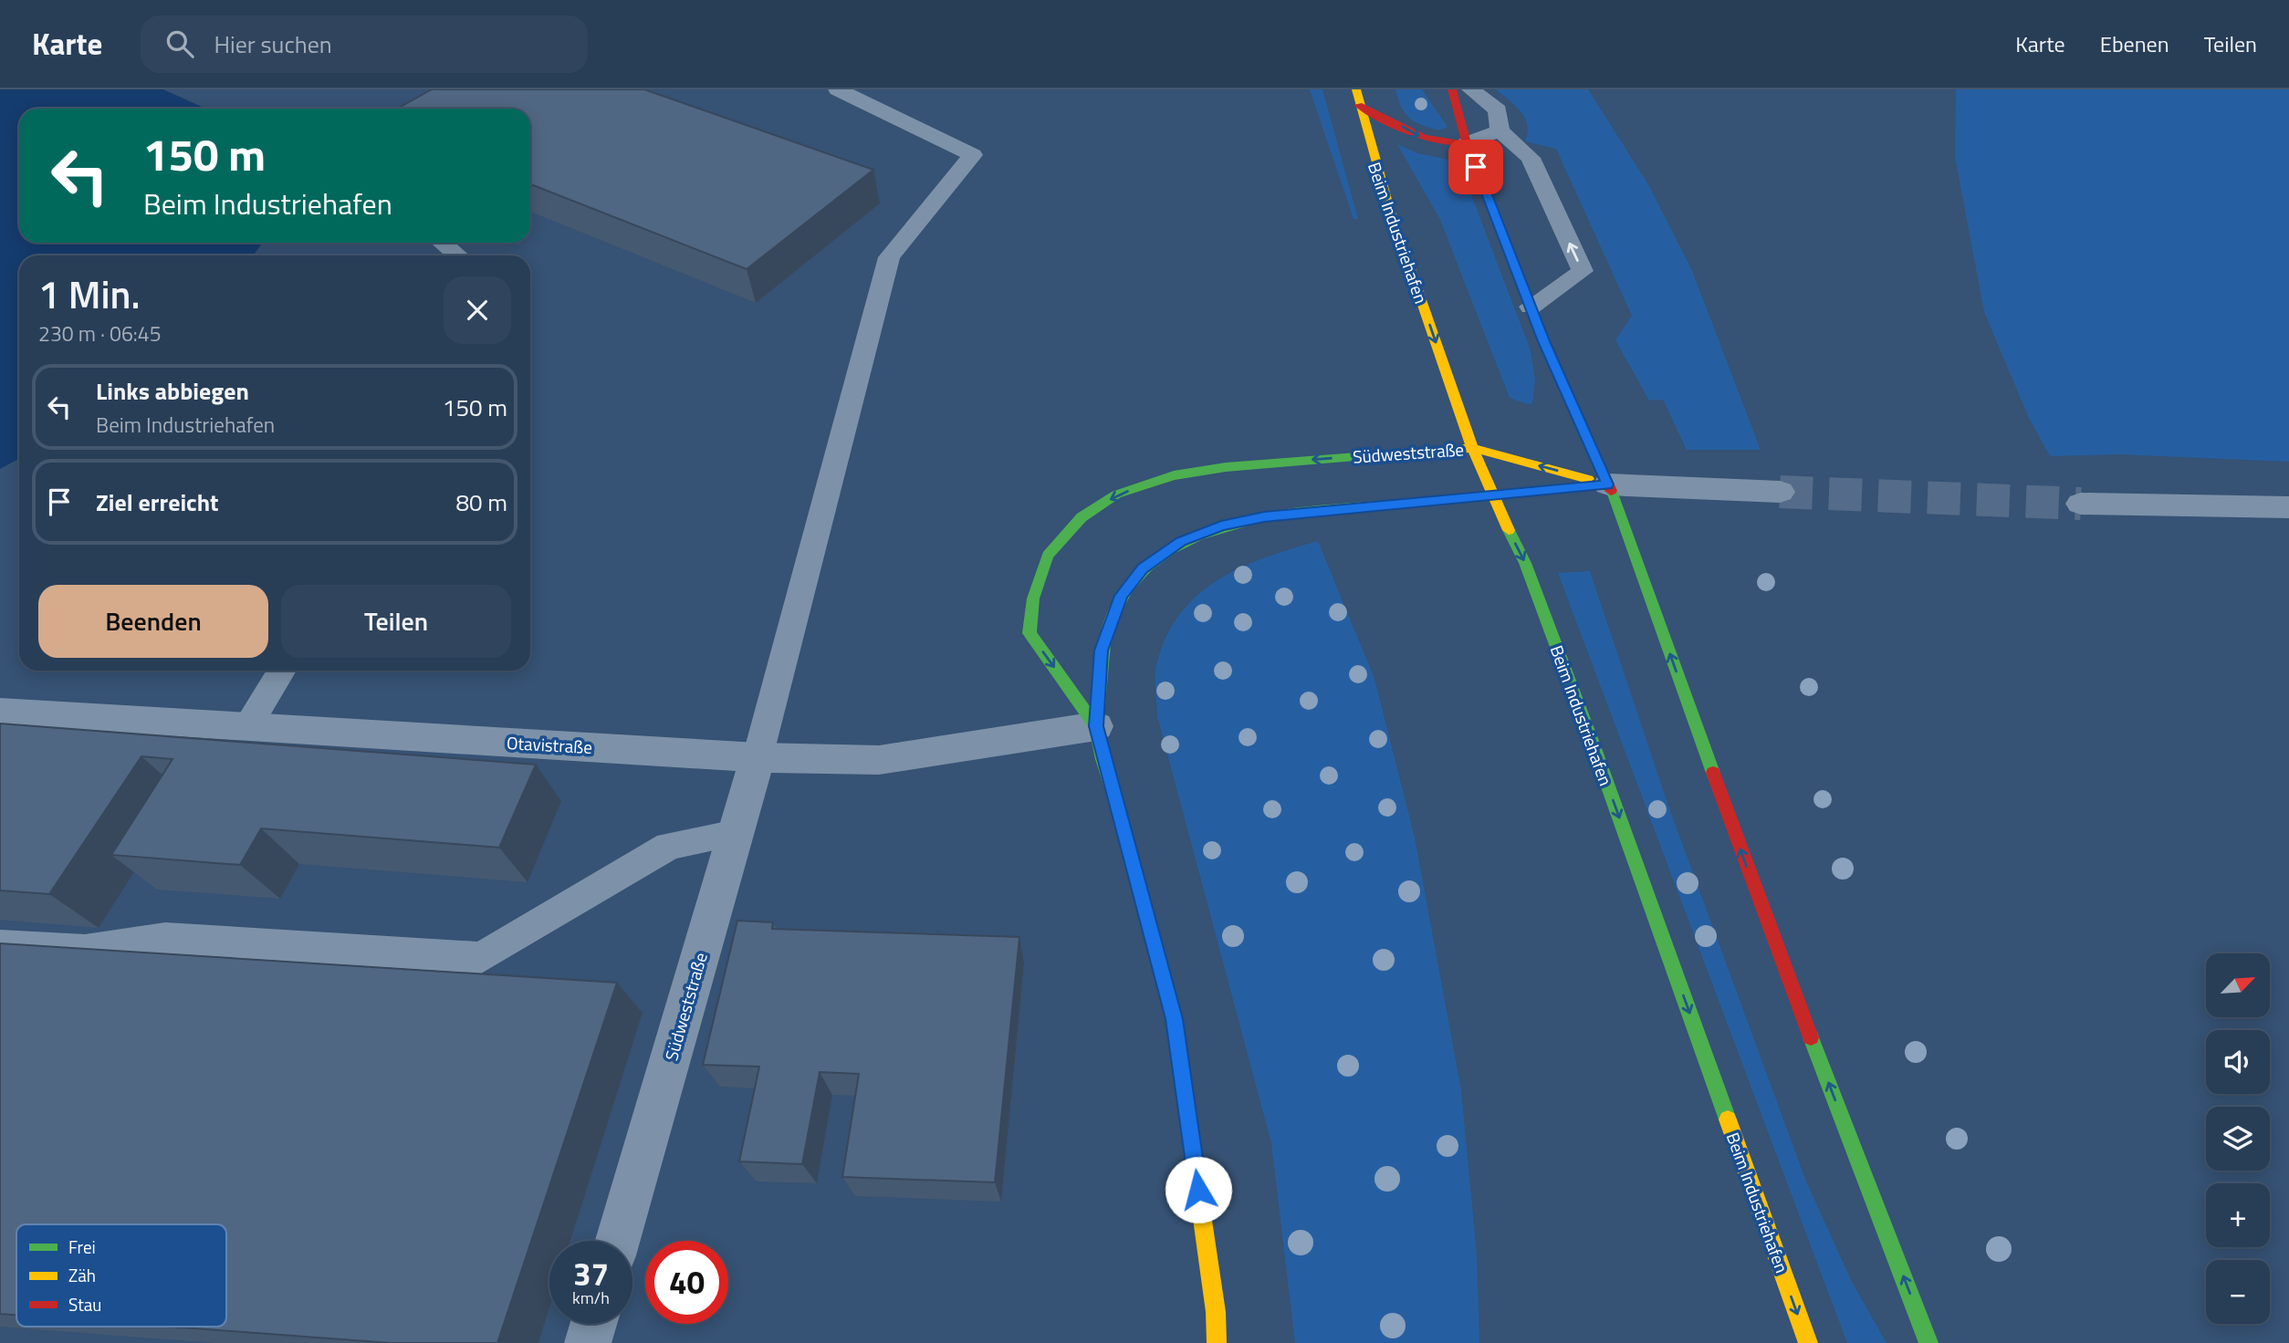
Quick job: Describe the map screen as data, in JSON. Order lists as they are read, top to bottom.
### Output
{
  "streets": {
    "main road": ["Beim Industriehafen", "Südweststraße"],
    "street": ["Otavistraße"]
  },
  "crossings": [
    ["Beim Industriehafen", "Südweststraße"],
    ["Südweststraße", "Otavistraße"]
  ],
  "legend": ["Frei", "Zäh", "Stau"],
  "north": "top right",
  "page": {
    "header": "Karte",
    "search": "Hier suchen",
    "nav": ["Karte", "Ebenen", "Teilen"],
    "turn": ["150 m", "Beim Industriehafen"],
    "heading": ["1 Min.", "230 m · 06:45"],
    "list": [
      {
        "name": "Links abbiegen",
        "note": "Beim Industriehafen",
        "value": "150 m"
      },
      {
        "name": "Ziel erreicht",
        "value": "80 m"
      }
    ],
    "buttons": ["Beenden", "Teilen"],
    "map_buttons": ["+", "−"],
    "speed": "37 km/h",
    "limit": "40"
  }
}
